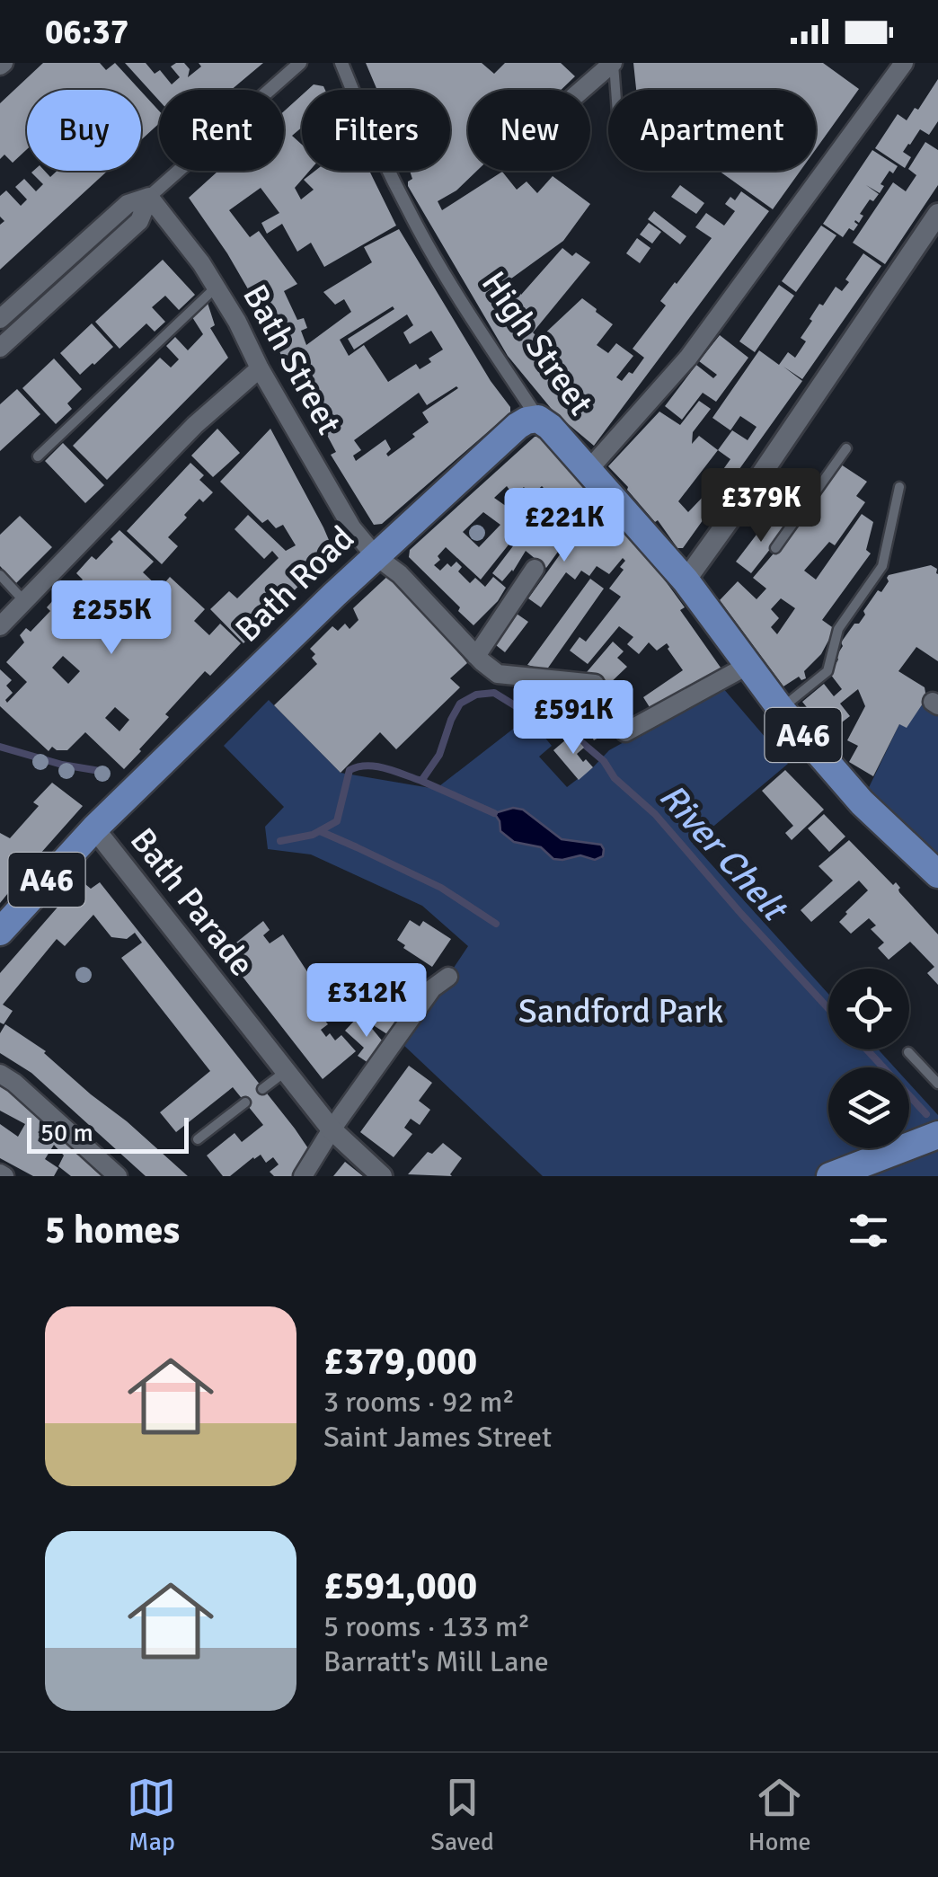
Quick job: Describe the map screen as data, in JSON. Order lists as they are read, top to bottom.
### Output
{
  "streets": {
    "main road": ["High Street", "Bath Road", "A46"],
    "street": ["Bath Street", "Bath Parade"]
  },
  "crossings": [
    ["High Street", "Bath Road"],
    ["Bath Street", "Bath Road"],
    ["Bath Road", "Bath Parade"]
  ],
  "water": ["River Chelt"],
  "parks": ["Sandford Park"],
  "scale_bar": "50 m",
  "page": {
    "status": "06:37",
    "chip": [
      "Buy",
      "Rent",
      "Filters",
      "New",
      "Apartment"
    ],
    "price": [
      "£379K",
      "£221K",
      "£255K",
      "£591K",
      "£312K"
    ],
    "scale": "50 m",
    "heading": "5 homes",
    "list": [
      {
        "name": "£379,000",
        "note": "3 rooms · 92 m² · Saint James Street"
      },
      {
        "name": "£591,000",
        "note": "5 rooms · 133 m² · Barratt's Mill Lane"
      }
    ],
    "tabs": ["Map", "Saved", "Home"]
  }
}
